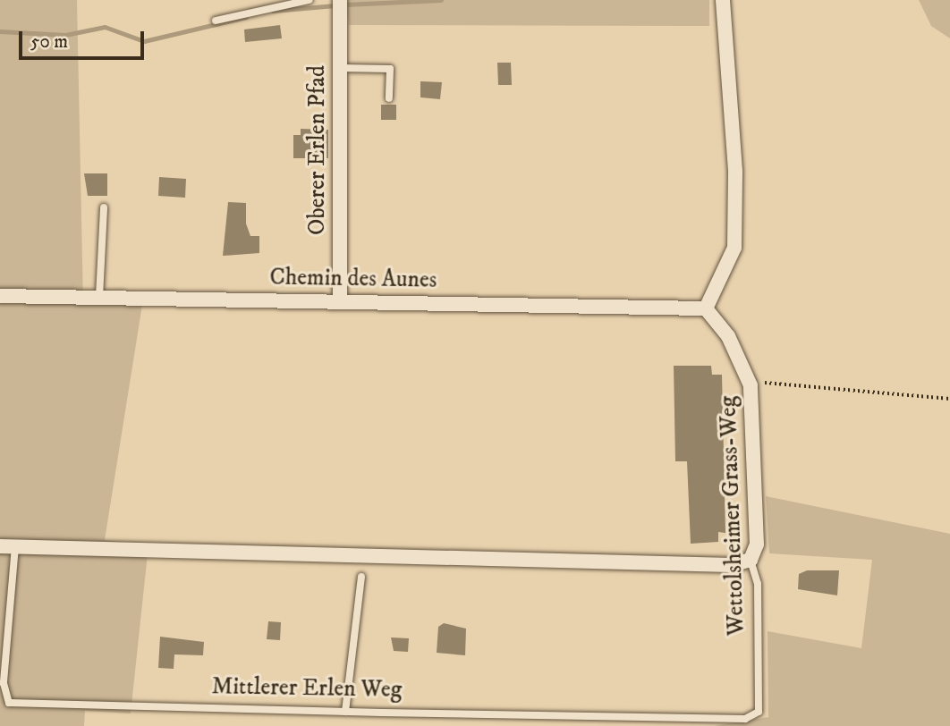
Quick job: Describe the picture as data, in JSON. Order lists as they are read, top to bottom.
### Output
{
  "streets": {
    "street": ["Oberer Erlen Pfad", "Chemin des Aunes", "Wettolsheimer Grass-Weg"],
    "lane": ["Mittlerer Erlen Weg"]
  },
  "crossings": [
    ["Oberer Erlen Pfad", "Chemin des Aunes"],
    ["Chemin des Aunes", "Wettolsheimer Grass-Weg"],
    ["Wettolsheimer Grass-Weg", "Mittlerer Erlen Weg"]
  ],
  "scale_bar": "50 m"
}
